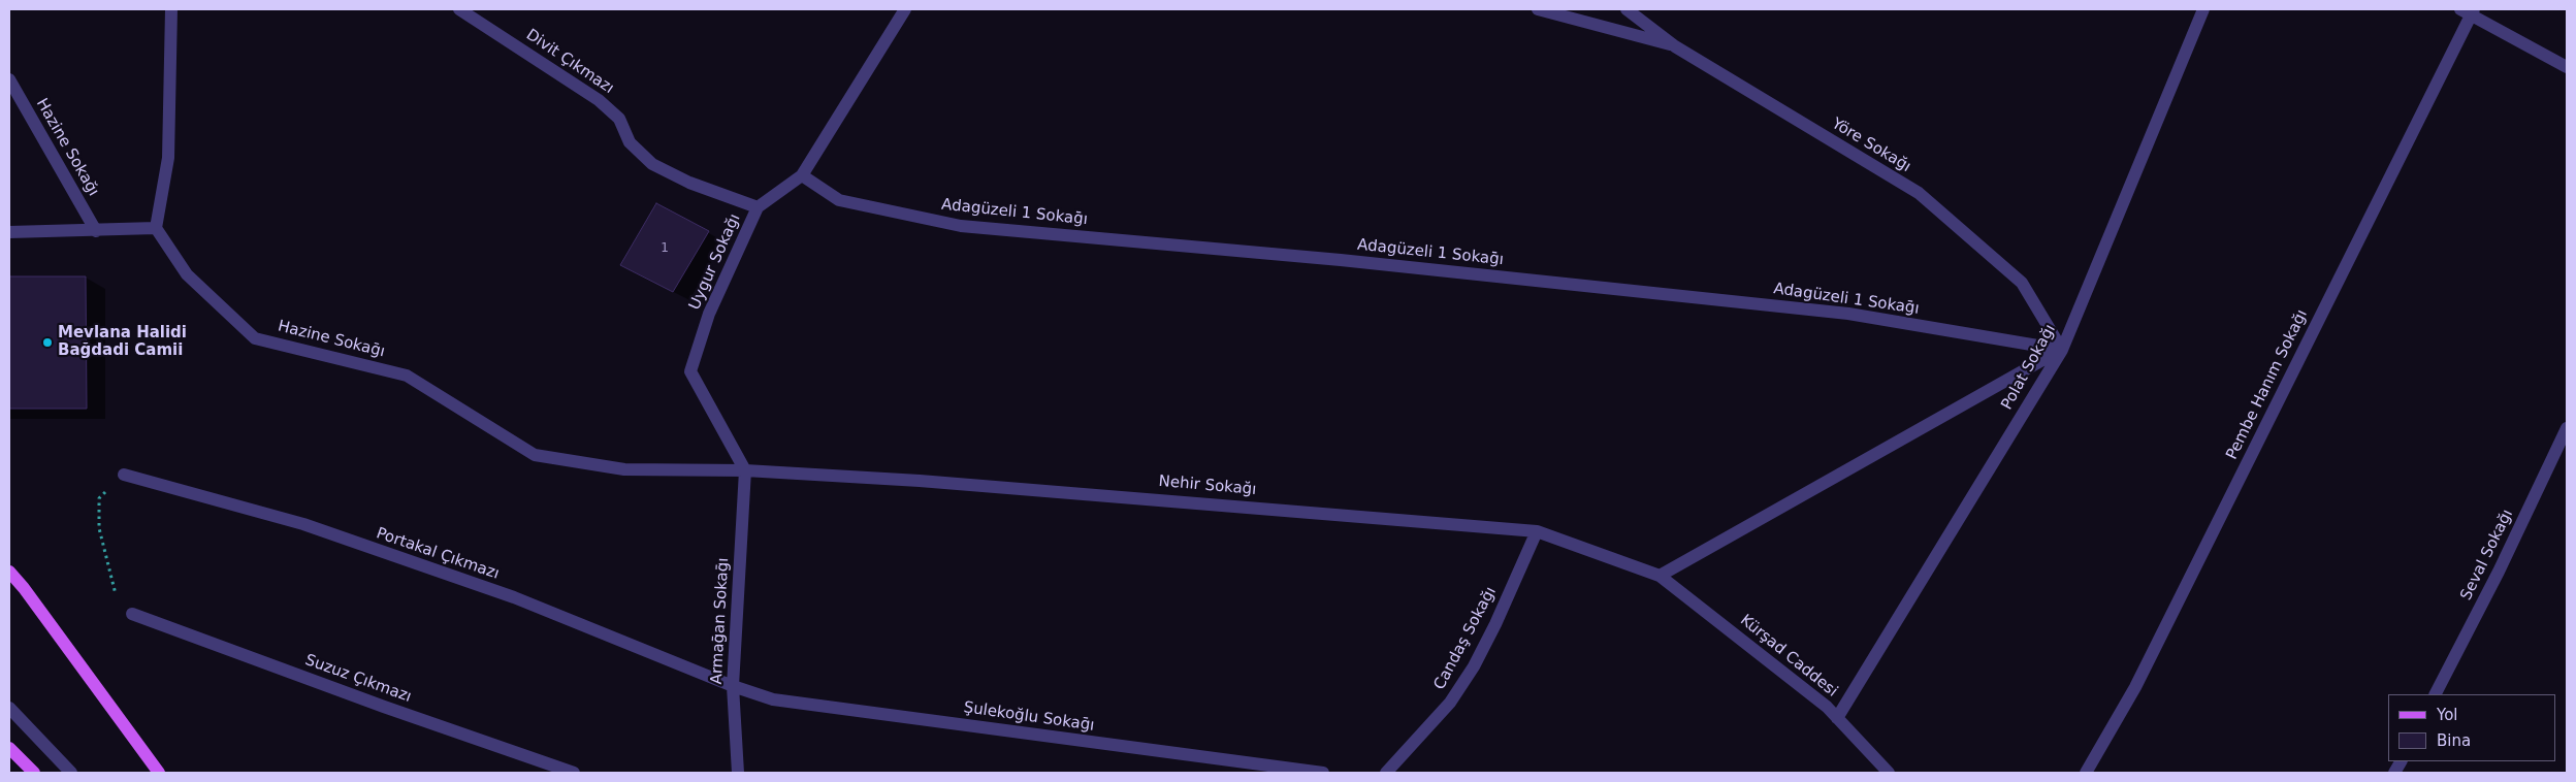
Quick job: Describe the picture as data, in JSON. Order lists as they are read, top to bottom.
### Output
{
  "streets": {
    "street": [
      "Divit Çıkmazı",
      "Yöre Sokağı",
      "Hazine Sokağı",
      "Adagüzeli 1 Sokaḡı",
      "Uygur Sokağı",
      "Hazine Sokaḡı",
      "Polat Sokağı",
      "Pembe Hanım Sokağı",
      "Nehir Sokağı",
      "Portakal Çıkmazı",
      "Seval Sokağı",
      "Armaḡan Sokaḡı",
      "Candaş Sokağı",
      "Kürşad Caddesi",
      "Suzuz Çıkmazı",
      "Şulekoğlu Sokaḡı"
    ]
  },
  "crossings": [
    ["Divit Çıkmazı", "Uygur Sokağı"],
    ["Yöre Sokağı", "Adagüzeli 1 Sokaḡı"],
    ["Yöre Sokağı", "Polat Sokağı"],
    ["Adagüzeli 1 Sokaḡı", "Uygur Sokağı"],
    ["Adagüzeli 1 Sokaḡı", "Polat Sokağı"],
    ["Uygur Sokağı", "Hazine Sokaḡı"],
    ["Uygur Sokağı", "Nehir Sokağı"],
    ["Uygur Sokağı", "Armaḡan Sokaḡı"],
    ["Hazine Sokaḡı", "Nehir Sokağı"],
    ["Hazine Sokaḡı", "Armaḡan Sokaḡı"],
    ["Polat Sokağı", "Kürşad Caddesi"],
    ["Nehir Sokağı", "Armaḡan Sokaḡı"],
    ["Nehir Sokağı", "Candaş Sokağı"],
    ["Nehir Sokağı", "Kürşad Caddesi"],
    ["Portakal Çıkmazı", "Armaḡan Sokaḡı"],
    ["Portakal Çıkmazı", "Şulekoğlu Sokaḡı"],
    ["Armaḡan Sokaḡı", "Şulekoğlu Sokaḡı"]
  ],
  "places": ["Mevlana Halidi Bağdadi Camii"],
  "house_numbers": ["1"],
  "legend": ["Yol", "Bina"]
}
